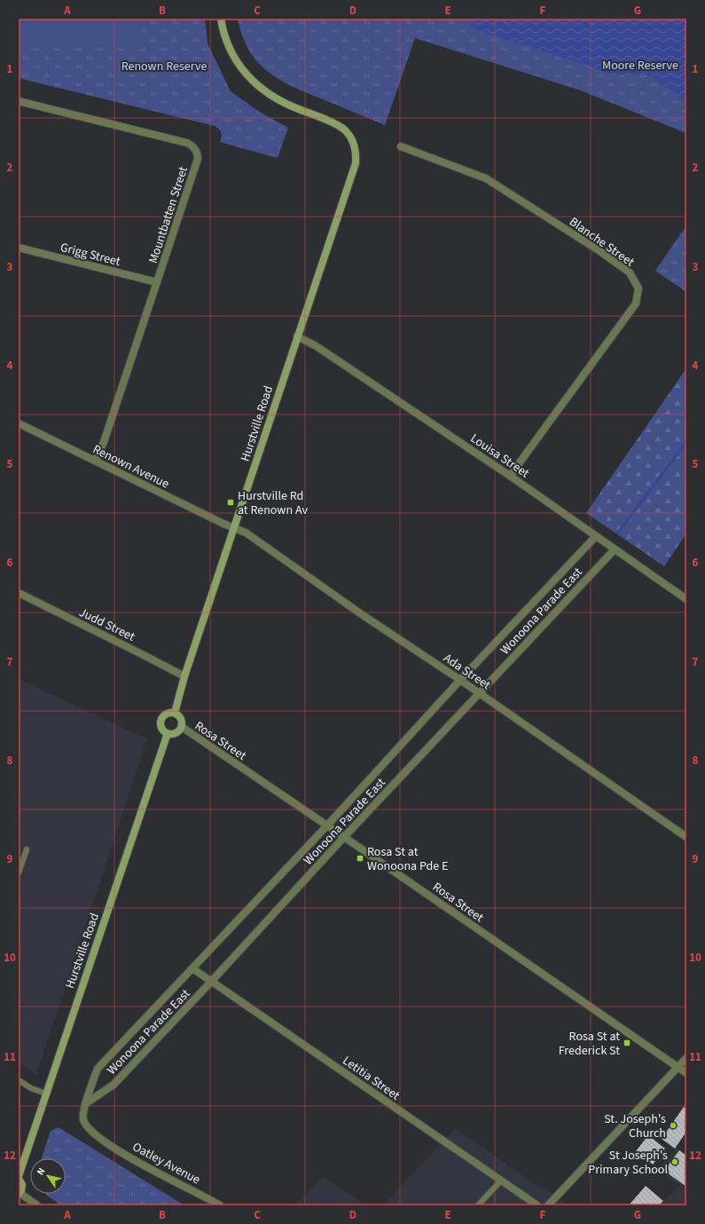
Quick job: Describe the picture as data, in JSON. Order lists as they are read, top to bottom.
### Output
{
  "streets": {
    "main road": ["Hurstville Road"],
    "street": [
      "Mountbatten Street",
      "Blanche Street",
      "Grigg Street",
      "Louisa Street",
      "Renown Avenue",
      "Wonoona Parade East",
      "Judd Street",
      "Ada Street",
      "Rosa Street",
      "Letitia Street",
      "Oatley Avenue"
    ]
  },
  "crossings": [
    ["Mountbatten Street", "Grigg Street"],
    ["Mountbatten Street", "Renown Avenue"],
    ["Blanche Street", "Louisa Street"],
    ["Hurstville Road", "Louisa Street"],
    ["Hurstville Road", "Renown Avenue"],
    ["Hurstville Road", "Judd Street"],
    ["Hurstville Road", "Ada Street"],
    ["Hurstville Road", "Rosa Street"],
    ["Louisa Street", "Wonoona Parade East"],
    ["Renown Avenue", "Ada Street"],
    ["Wonoona Parade East", "Ada Street"],
    ["Wonoona Parade East", "Rosa Street"],
    ["Wonoona Parade East", "Letitia Street"],
    ["Wonoona Parade East", "Oatley Avenue"]
  ],
  "parks": ["Moore Reserve", "Renown Reserve"],
  "places": {
    "transit": ["Hurstville Rd at Renown Av", "Rosa St at Wonoona Pde E", "Rosa St at Frederick St"],
    "other": ["St. Joseph's Church", "St Joseph's Primary School"]
  },
  "north": "top left",
  "grid": {
    "columns": [
      "A",
      "B",
      "C",
      "D",
      "E",
      "F",
      "G"
    ],
    "rows": [
      "1",
      "2",
      "3",
      "4",
      "5",
      "6",
      "7",
      "8",
      "9",
      "10",
      "11",
      "12"
    ]
  }
}
